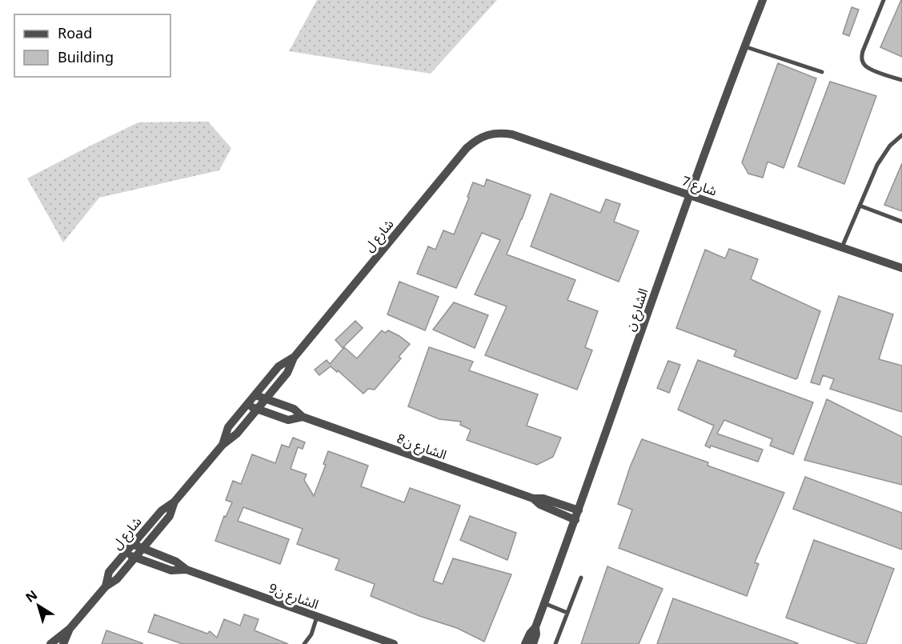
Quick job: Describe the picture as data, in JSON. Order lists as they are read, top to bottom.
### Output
{
  "streets": {
    "street": [
      "شارع 7",
      "شارع ل",
      "الشارع ن",
      "الشارع ن8",
      "الشارع ن9"
    ]
  },
  "crossings": [
    ["شارع 7", "شارع ل"],
    ["شارع 7", "الشارع ن"],
    ["شارع ل", "الشارع ن8"],
    ["شارع ل", "الشارع ن9"],
    ["الشارع ن", "الشارع ن8"]
  ],
  "legend": ["Road", "Building"],
  "north": "top left"
}
